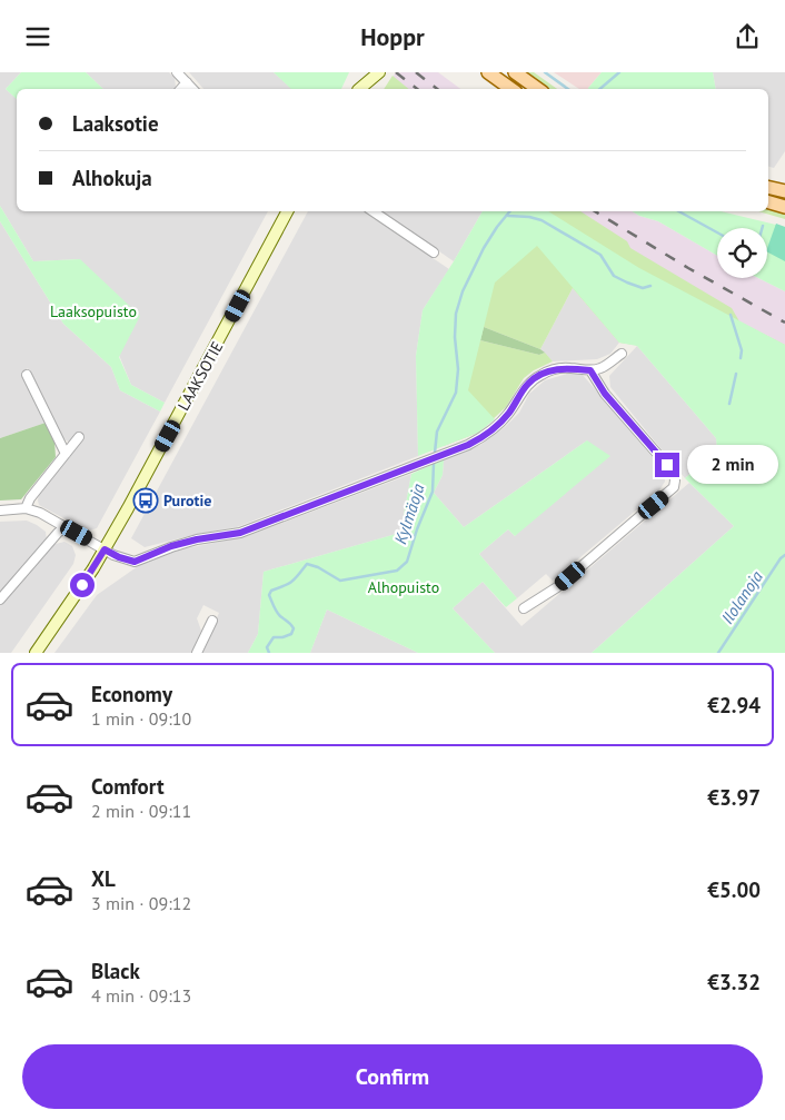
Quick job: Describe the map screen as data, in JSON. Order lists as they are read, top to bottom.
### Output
{
  "streets": {
    "main road": ["LAAKSOTIE"]
  },
  "water": ["Kylmäoja", "Ilolanoja"],
  "parks": ["Laaksopuisto", "Alhopuisto"],
  "places": {
    "bus stop": ["Purotie"]
  },
  "page": {
    "header": "Hoppr",
    "banner": ["Laaksotie", "Alhokuja"],
    "bubble": "2 min",
    "list": [
      {
        "name": "Economy",
        "note": "1 min · 09:10",
        "value": "€2.94"
      },
      {
        "name": "Comfort",
        "note": "2 min · 09:11",
        "value": "€3.97"
      },
      {
        "name": "XL",
        "note": "3 min · 09:12",
        "value": "€5.00"
      },
      {
        "name": "Black",
        "note": "4 min · 09:13",
        "value": "€3.32"
      }
    ],
    "buttons": "Confirm"
  }
}
